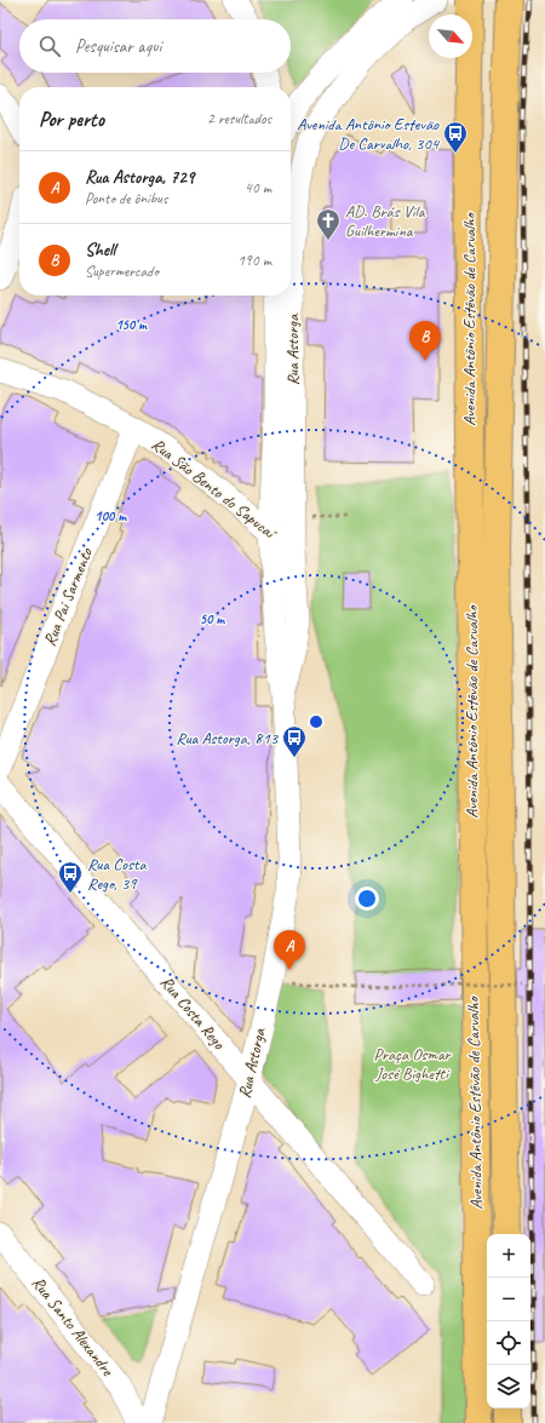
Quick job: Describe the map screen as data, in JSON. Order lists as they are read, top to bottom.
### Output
{
  "streets": {
    "highway": ["Avenida Antônio Estêvão de Carvalho"],
    "street": [
      "Rua Astorga",
      "Rua São Bento do Sapucaí",
      "Rua Pai Sarmento",
      "Rua Costa Rego",
      "Rua Santo Alexandre"
    ]
  },
  "crossings": [
    ["Rua Astorga", "Rua São Bento do Sapucaí"],
    ["Rua Astorga", "Rua Costa Rego"],
    ["Rua São Bento do Sapucaí", "Rua Pai Sarmento"]
  ],
  "parks": ["Praça Osmar José Bighetti"],
  "places": {
    "bus stop": ["Avenida Antônio Estevão De Carvalho, 304", "Rua Astorga, 813", "Rua Costa Rego, 39"],
    "church": ["AD. Brás Vila Guilhermina"]
  },
  "north": "bottom right",
  "page": {
    "search": "Pesquisar aqui",
    "heading": ["Por perto", "2 resultados"],
    "list": [
      {
        "mark": "A",
        "name": "Rua Astorga, 729",
        "note": "Ponto de ônibus",
        "value": "40 m"
      },
      {
        "mark": "B",
        "name": "Shell",
        "note": "Supermercado",
        "value": "190 m"
      }
    ],
    "pins": ["B", "A"],
    "map_buttons": ["+", "−"]
  },
  "rings": ["150 m", "100 m", "50 m"]
}
